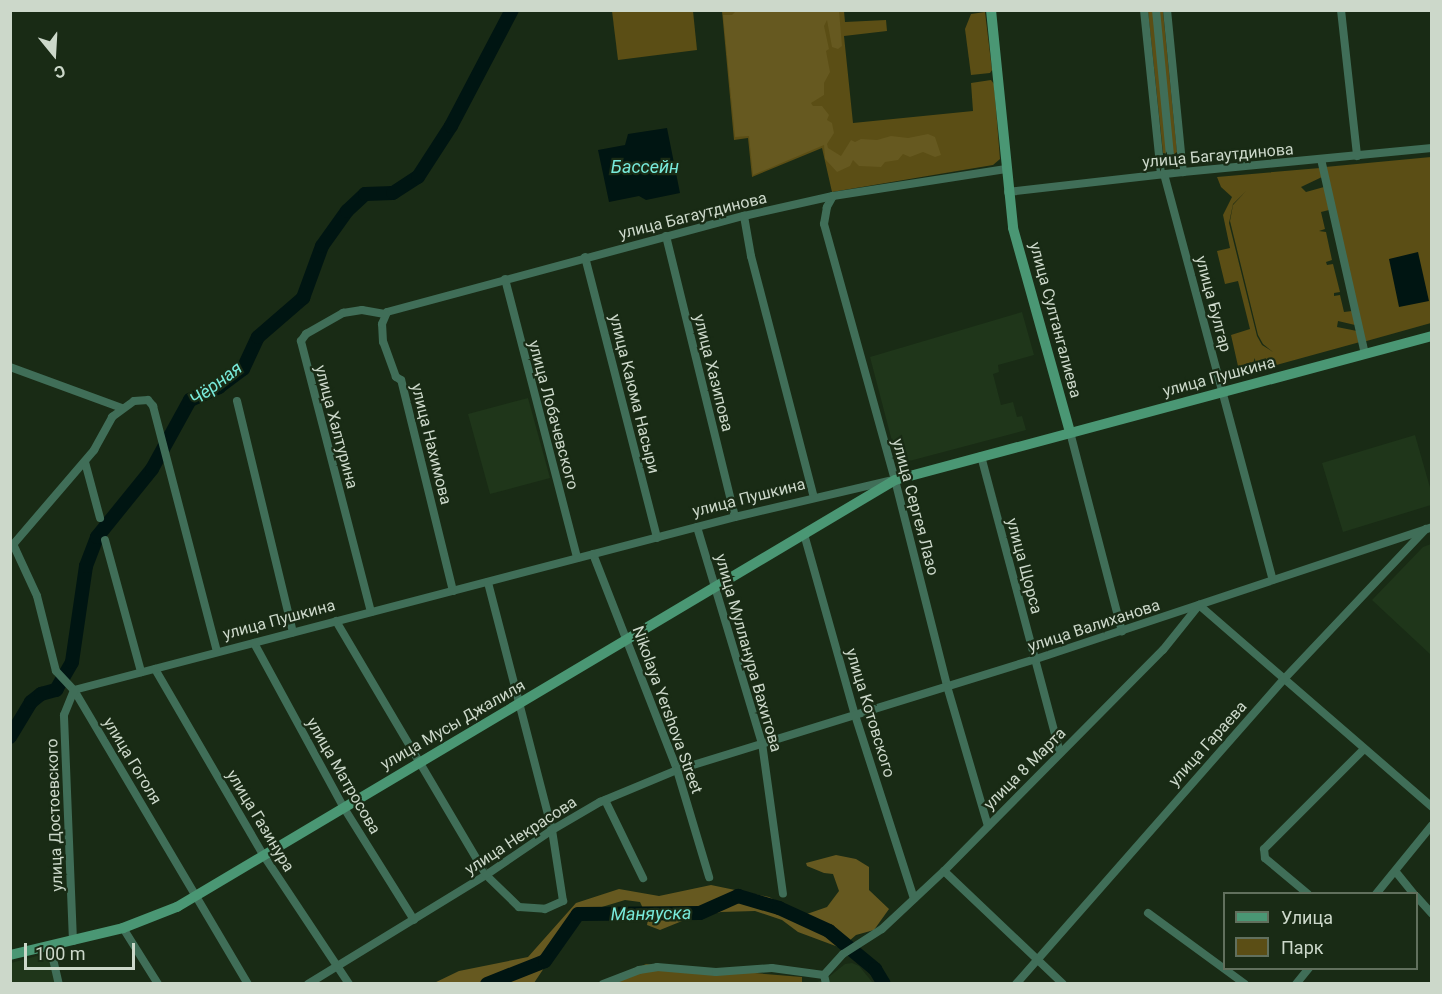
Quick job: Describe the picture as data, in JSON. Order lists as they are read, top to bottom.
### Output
{
  "streets": {
    "main road": ["улица Султангалиева", "улица Пушкина", "улица Мусы Джалиля"],
    "street": [
      "улица Багаутдинова",
      "улица Булгар",
      "улица Хазипова",
      "улица Каюма Насыри",
      "улица Лобачевского",
      "улица Халтурина",
      "улица Нахимова",
      "улица Сергея Лазо",
      "улица Щорса",
      "улица Валиханова",
      "улица Мулланура Вахитова",
      "Nikolaya Yershova Street",
      "улица Котовского",
      "улица Гараева",
      "улица Гоголя",
      "улица 8 Марта",
      "улица Матросова",
      "улица Достоевского",
      "улица Газинура",
      "улица Некрасова"
    ]
  },
  "crossings": [
    ["улица Багаутдинова", "улица Булгар"],
    ["улица Багаутдинова", "улица Султангалиева"],
    ["улица Багаутдинова", "улица Хазипова"],
    ["улица Багаутдинова", "улица Каюма Насыри"],
    ["улица Багаутдинова", "улица Лобачевского"],
    ["улица Багаутдинова", "улица Халтурина"],
    ["улица Багаутдинова", "улица Нахимова"],
    ["улица Багаутдинова", "улица Сергея Лазо"],
    ["улица Булгар", "улица Пушкина"],
    ["улица Булгар", "улица Валиханова"],
    ["улица Султангалиева", "улица Пушкина"],
    ["улица Султангалиева", "улица Валиханова"],
    ["улица Хазипова", "улица Пушкина"],
    ["улица Пушкина", "улица Каюма Насыри"],
    ["улица Пушкина", "улица Лобачевского"],
    ["улица Пушкина", "улица Халтурина"],
    ["улица Пушкина", "улица Нахимова"],
    ["улица Пушкина", "улица Сергея Лазо"],
    ["улица Пушкина", "улица Щорса"],
    ["улица Пушкина", "улица Мулланура Вахитова"],
    ["улица Пушкина", "Nikolaya Yershova Street"],
    ["улица Пушкина", "улица Мусы Джалиля"],
    ["улица Пушкина", "улица Гоголя"],
    ["улица Пушкина", "улица Матросова"],
    ["улица Пушкина", "улица Достоевского"],
    ["улица Пушкина", "улица Газинура"],
    ["улица Халтурина", "улица Нахимова"],
    ["улица Сергея Лазо", "улица Валиханова"],
    ["улица Сергея Лазо", "улица Мусы Джалиля"],
    ["улица Сергея Лазо", "улица 8 Марта"],
    ["улица Щорса", "улица Валиханова"],
    ["улица Щорса", "улица 8 Марта"],
    ["улица Валиханова", "улица Мулланура Вахитова"],
    ["улица Валиханова", "улица Котовского"],
    ["улица Валиханова", "улица Гараева"],
    ["улица Валиханова", "улица 8 Марта"],
    ["улица Валиханова", "улица Некрасова"],
    ["улица Мулланура Вахитова", "улица Мусы Джалиля"],
    ["улица Мулланура Вахитова", "улица Некрасова"],
    ["Nikolaya Yershova Street", "улица Мусы Джалиля"],
    ["Nikolaya Yershova Street", "улица Некрасова"],
    ["улица Котовского", "улица Мусы Джалиля"],
    ["улица Котовского", "улица 8 Марта"],
    ["улица Мусы Джалиля", "улица Гоголя"],
    ["улица Мусы Джалиля", "улица Матросова"],
    ["улица Мусы Джалиля", "улица Достоевского"],
    ["улица Мусы Джалиля", "улица Газинура"],
    ["улица Гоголя", "улица Достоевского"],
    ["улица Матросова", "улица Некрасова"],
    ["улица Газинура", "улица Некрасова"]
  ],
  "water": ["Бассейн", "Чёрная", "Маняуска"],
  "legend": ["Улица", "Парк"],
  "scale_bar": "100 m",
  "north": "bottom"
}
